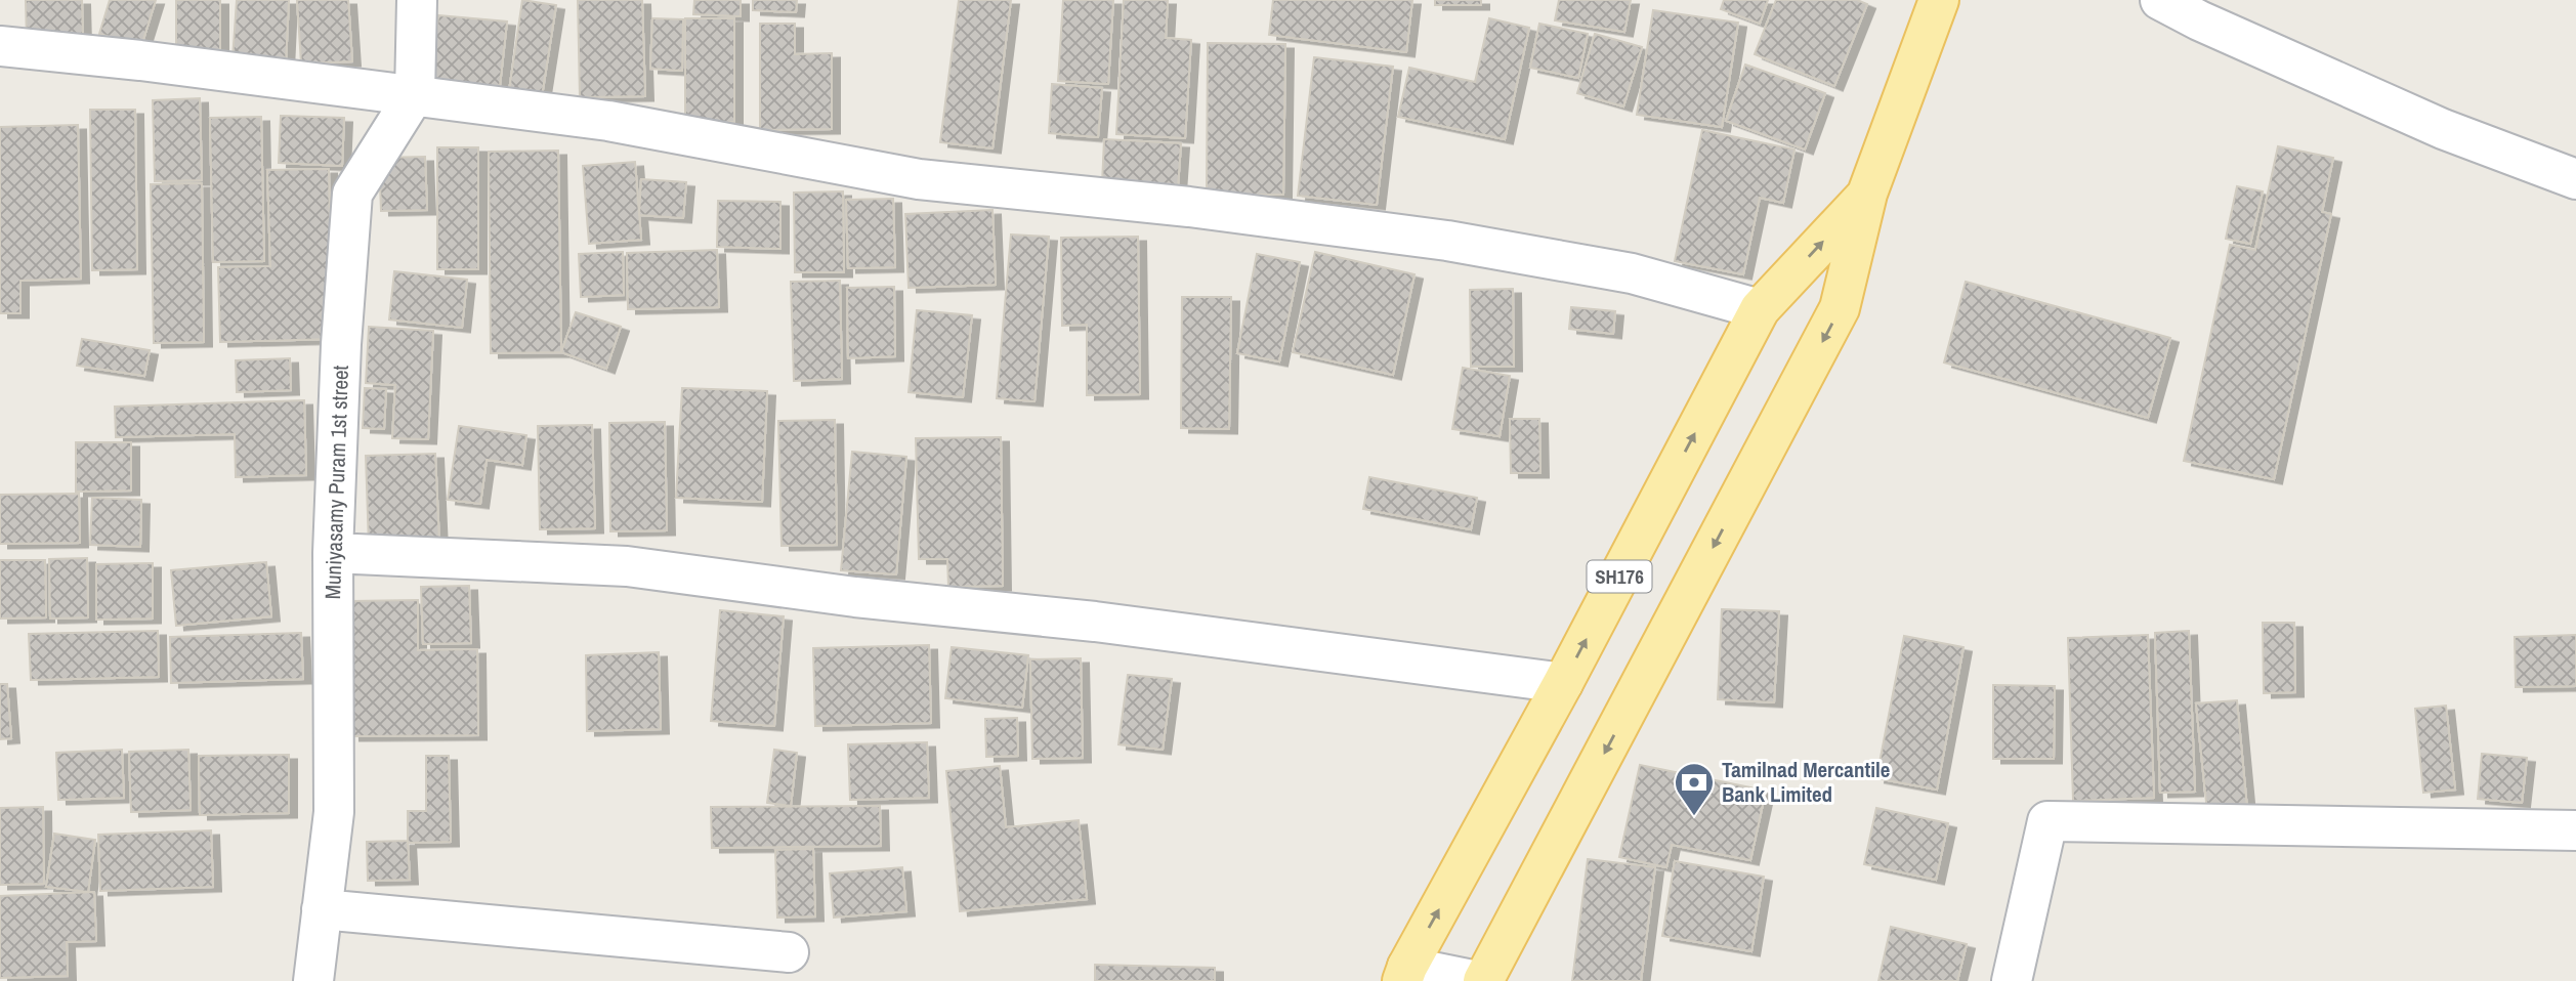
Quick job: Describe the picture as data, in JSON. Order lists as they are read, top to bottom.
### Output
{
  "streets": {
    "main road": ["SH176"],
    "street": ["Muniyasamy Puram 1st street"]
  },
  "places": {
    "bank": ["Tamilnad Mercantile Bank Limited"]
  }
}
